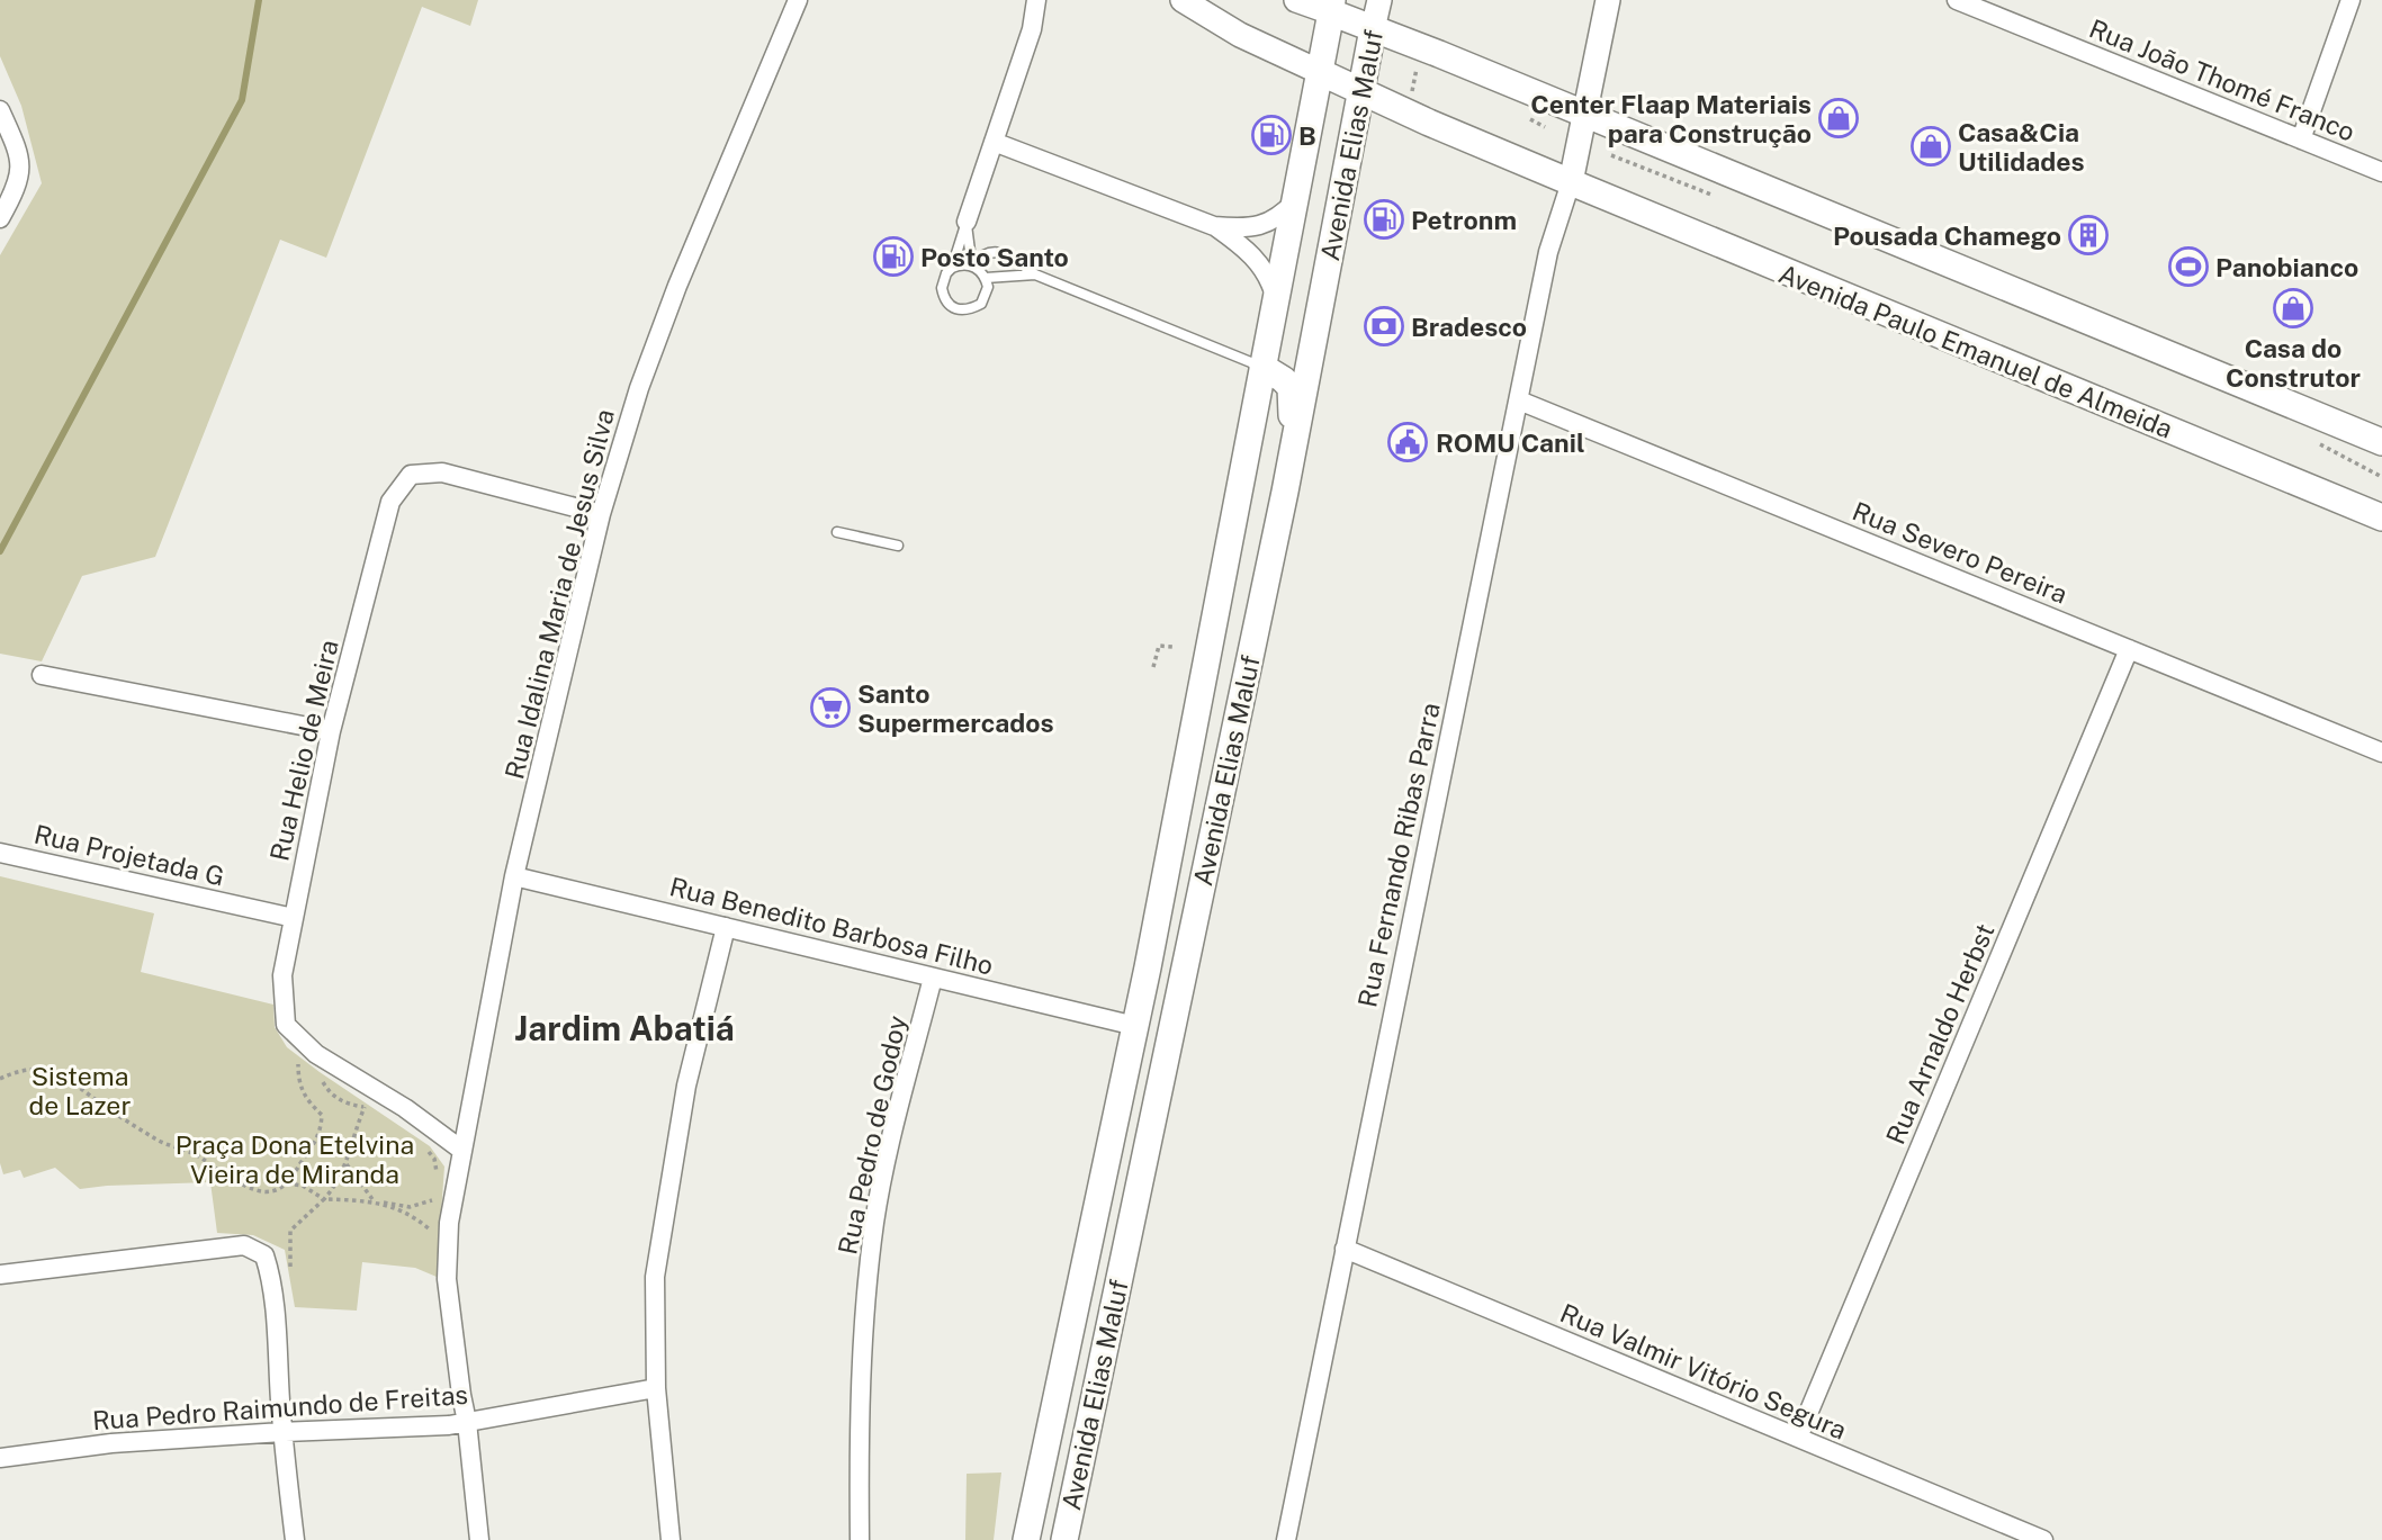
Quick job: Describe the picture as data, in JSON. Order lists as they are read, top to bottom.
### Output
{
  "streets": {
    "main road": ["Avenida Elias Maluf", "Avenida Paulo Emanuel de Almeida"],
    "street": [
      "Rua João Thomé Franco",
      "Rua Severo Pereira",
      "Rua Idalina Maria de Jesus Silva",
      "Rua Helio de Meira",
      "Rua Projetada G",
      "Rua Fernando Ribas Parra",
      "Rua Benedito Barbosa Filho",
      "Rua Arnaldo Herbst",
      "Rua Pedro de Godoy",
      "Rua Valmir Vitório Segura",
      "Rua Pedro Raimundo de Freitas"
    ]
  },
  "crossings": [
    ["Avenida Elias Maluf", "Avenida Paulo Emanuel de Almeida"],
    ["Avenida Elias Maluf", "Rua Benedito Barbosa Filho"],
    ["Avenida Paulo Emanuel de Almeida", "Rua Fernando Ribas Parra"],
    ["Rua Severo Pereira", "Rua Fernando Ribas Parra"],
    ["Rua Severo Pereira", "Rua Arnaldo Herbst"],
    ["Rua Idalina Maria de Jesus Silva", "Rua Helio de Meira"],
    ["Rua Idalina Maria de Jesus Silva", "Rua Benedito Barbosa Filho"],
    ["Rua Idalina Maria de Jesus Silva", "Rua Pedro Raimundo de Freitas"],
    ["Rua Helio de Meira", "Rua Projetada G"],
    ["Rua Fernando Ribas Parra", "Rua Valmir Vitório Segura"],
    ["Rua Benedito Barbosa Filho", "Rua Pedro de Godoy"],
    ["Rua Arnaldo Herbst", "Rua Valmir Vitório Segura"]
  ],
  "districts": ["Jardim Abatiá"],
  "parks": ["Sistema de Lazer", "Praça Dona Etelvina Vieira de Miranda"],
  "places": {
    "shop": ["Center Flaap Materiais para Construção", "Casa&Cia Utilidades", "Casa do Construtor"],
    "fuel station": ["B", "Petronm", "Posto Santo"],
    "building": ["Pousada Chamego"],
    "sports": ["Panobianco"],
    "bank": ["Bradesco"],
    "public building": ["ROMU Canil"],
    "supermarket": ["Santo Supermercados"]
  }
}
